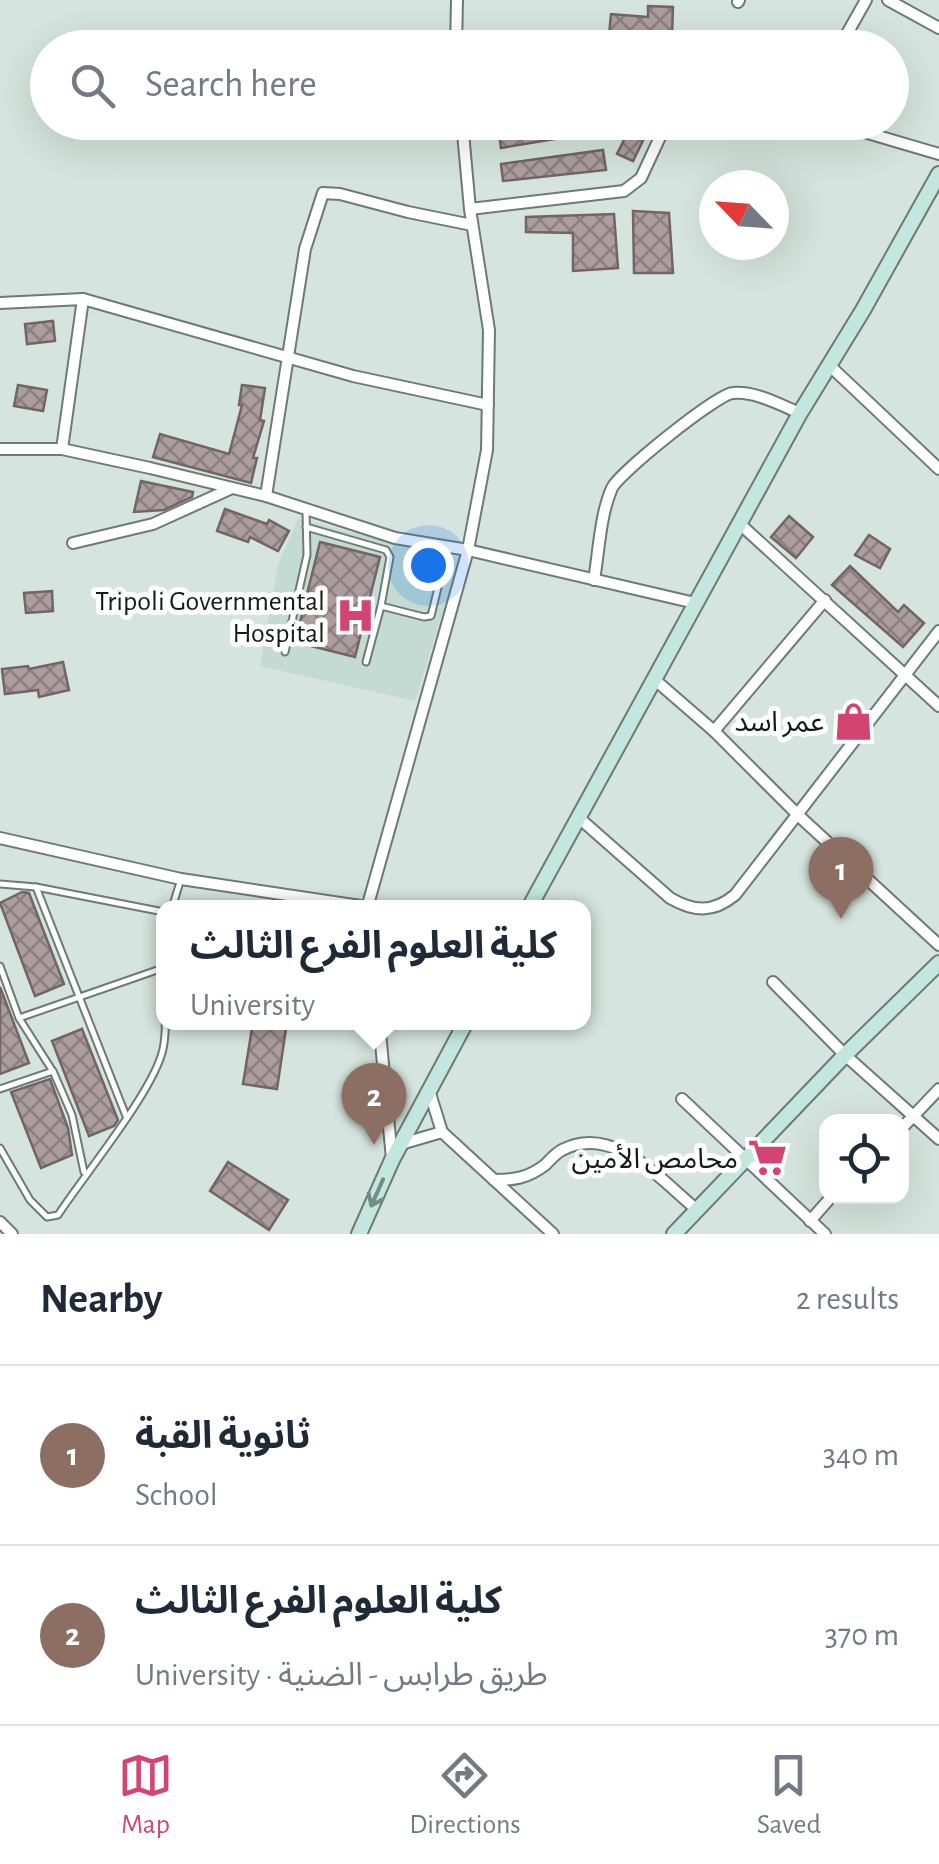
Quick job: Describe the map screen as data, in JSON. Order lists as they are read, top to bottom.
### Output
{
  "places": {
    "hospital": ["Tripoli Governmental Hospital"],
    "shop": ["عمر اسد"],
    "supermarket": ["محامص الأمين"]
  },
  "north": "top left",
  "page": {
    "search": "Search here",
    "pins": ["1", "2"],
    "popup": ["كلية العلوم الفرع الثالث", "University"],
    "heading": ["Nearby", "2 results"],
    "list": [
      {
        "mark": "1",
        "name": "ثانوية القبة",
        "note": "School",
        "value": "340 m"
      },
      {
        "mark": "2",
        "name": "كلية العلوم الفرع الثالث",
        "note": "University · طريق طرابس - الضنية",
        "value": "370 m"
      }
    ],
    "nav": ["Map", "Directions", "Saved"]
  }
}
